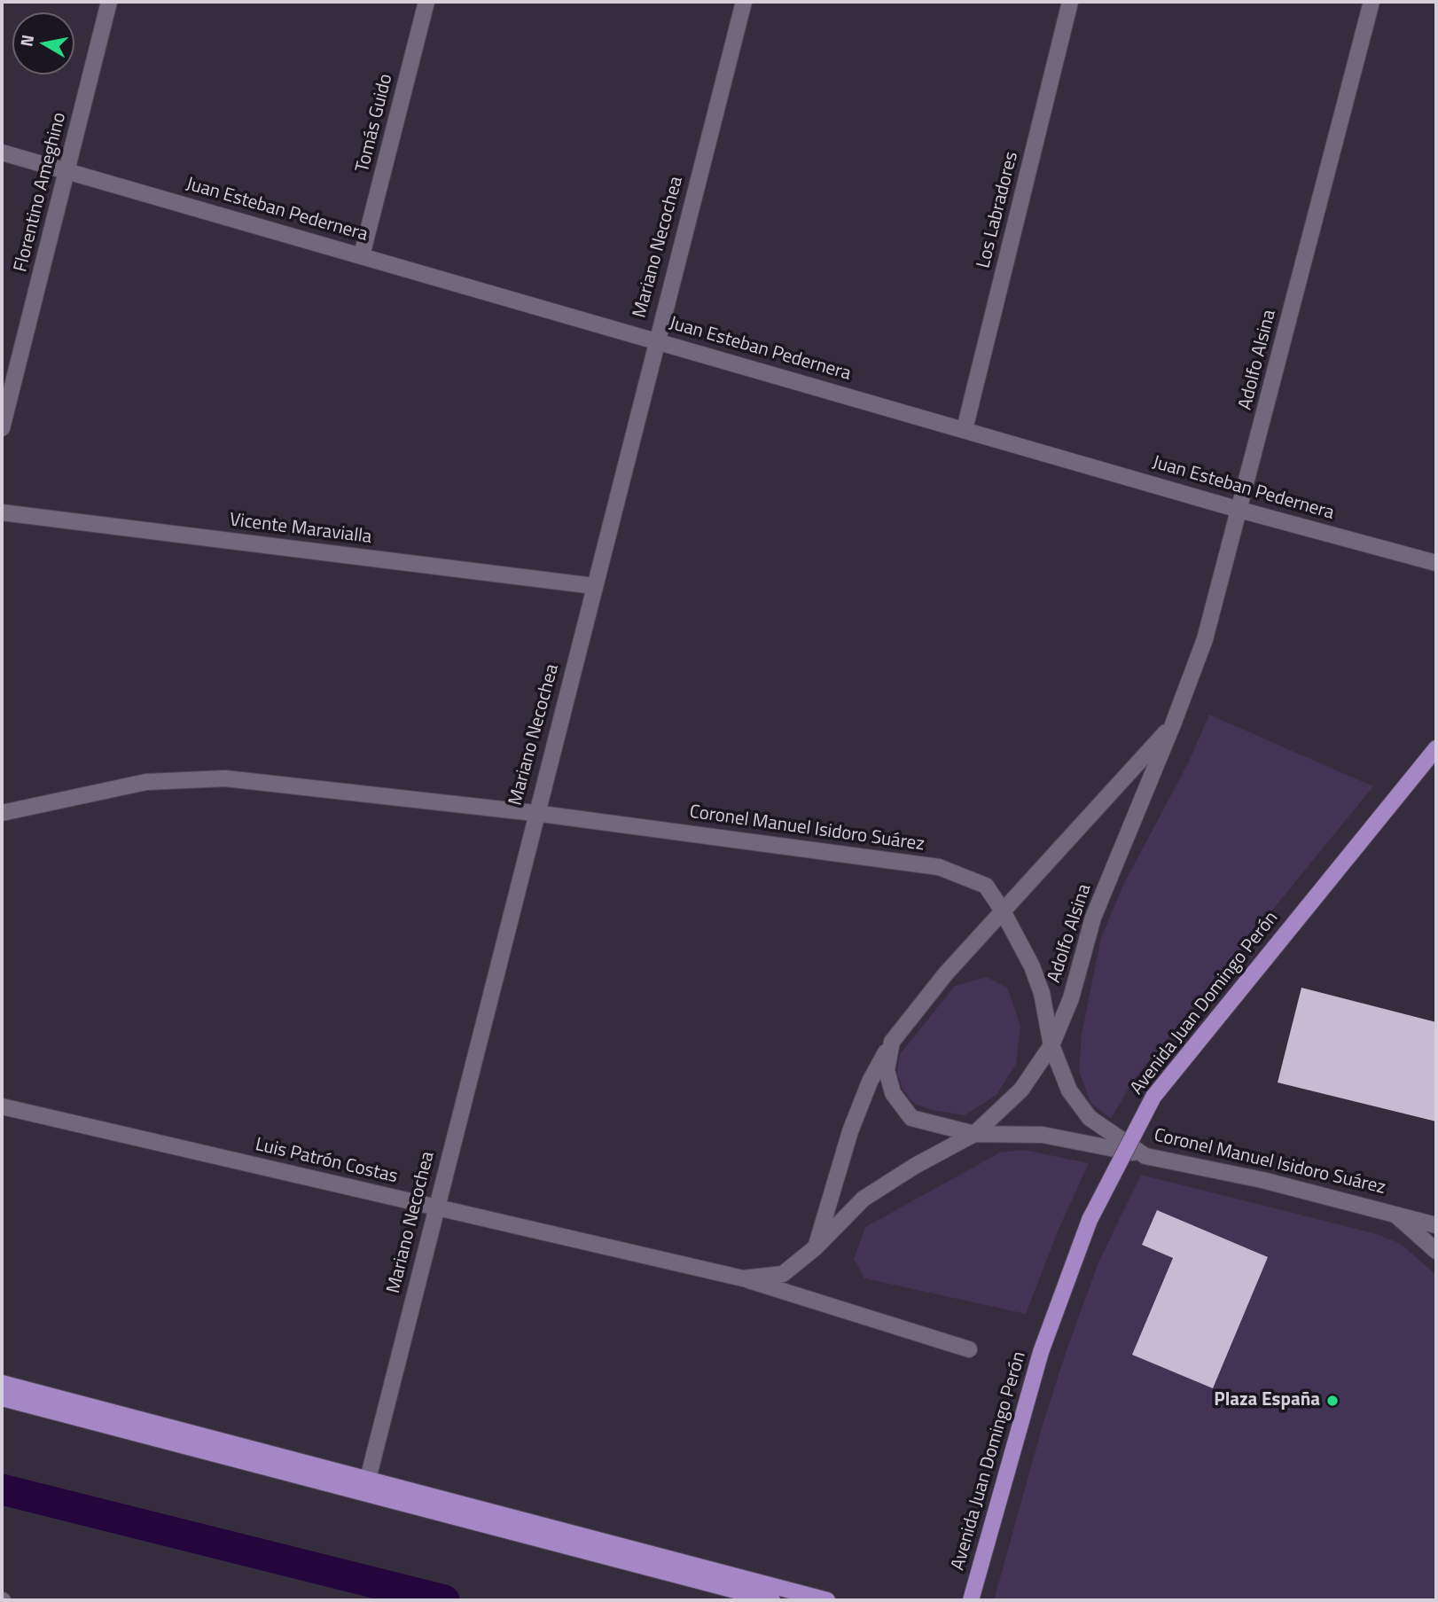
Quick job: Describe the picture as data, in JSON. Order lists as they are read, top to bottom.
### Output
{
  "streets": {
    "main road": ["Avenida Juan Domingo Perón"],
    "street": [
      "Tomás Guido",
      "Florentino Ameghino",
      "Juan Esteban Pedernera",
      "Los Labradores",
      "Mariano Necochea",
      "Adolfo Alsina",
      "Vicente Maravialla",
      "Coronel Manuel Isidoro Suárez",
      "Luis Patrón Costas"
    ]
  },
  "crossings": [
    ["Tomás Guido", "Juan Esteban Pedernera"],
    ["Florentino Ameghino", "Juan Esteban Pedernera"],
    ["Juan Esteban Pedernera", "Los Labradores"],
    ["Juan Esteban Pedernera", "Mariano Necochea"],
    ["Juan Esteban Pedernera", "Adolfo Alsina"],
    ["Mariano Necochea", "Vicente Maravialla"],
    ["Mariano Necochea", "Coronel Manuel Isidoro Suárez"],
    ["Mariano Necochea", "Luis Patrón Costas"],
    ["Adolfo Alsina", "Coronel Manuel Isidoro Suárez"],
    ["Adolfo Alsina", "Luis Patrón Costas"]
  ],
  "places": ["Plaza España"],
  "north": "left"
}
